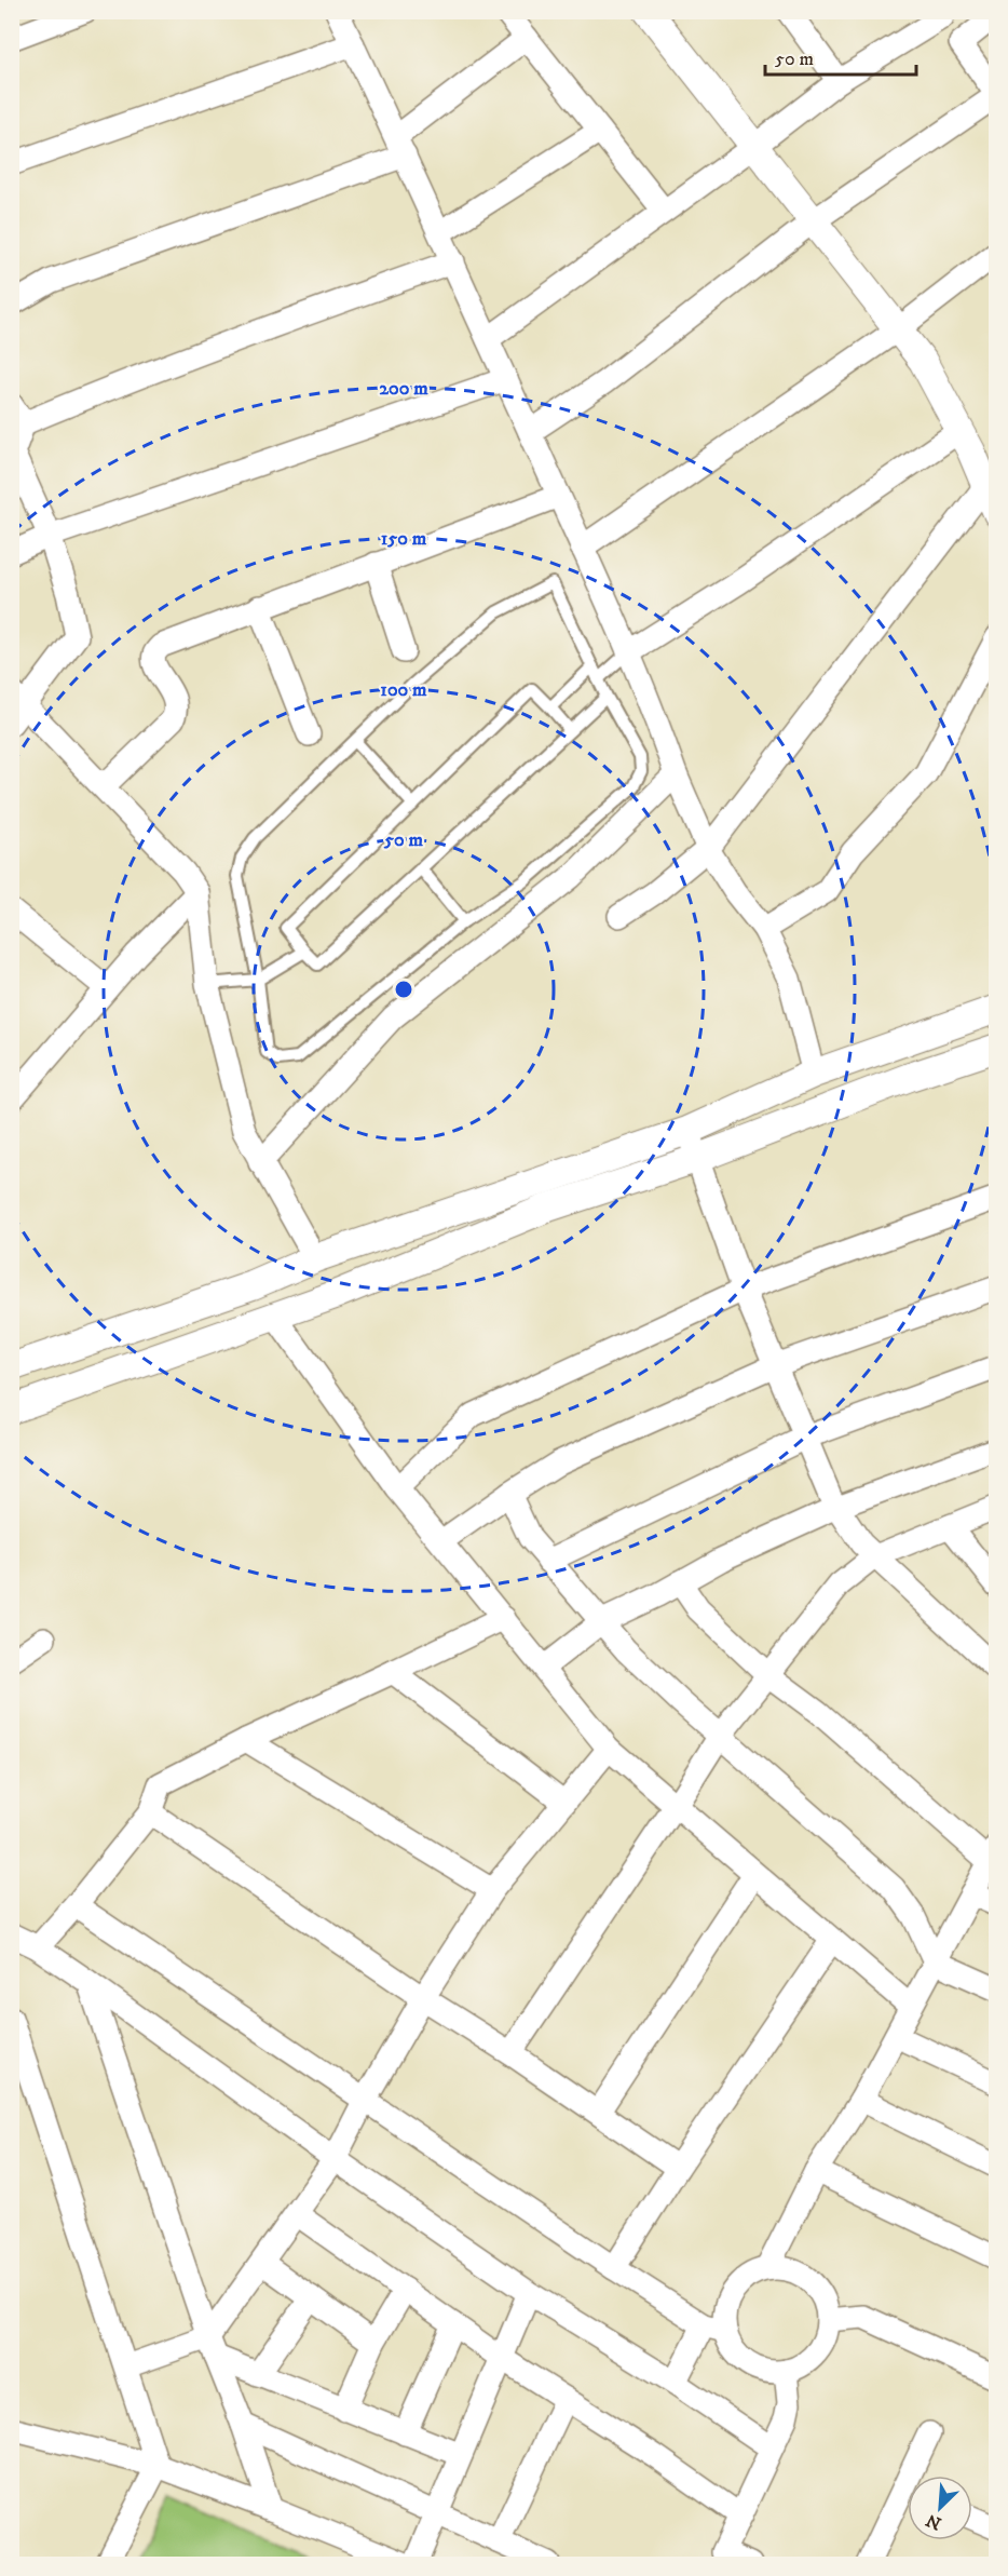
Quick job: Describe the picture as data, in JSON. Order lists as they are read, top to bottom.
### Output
{
  "scale_bar": "50 m",
  "north": "bottom left",
  "rings": [
    "200 m",
    "150 m",
    "100 m",
    "50 m"
  ]
}
